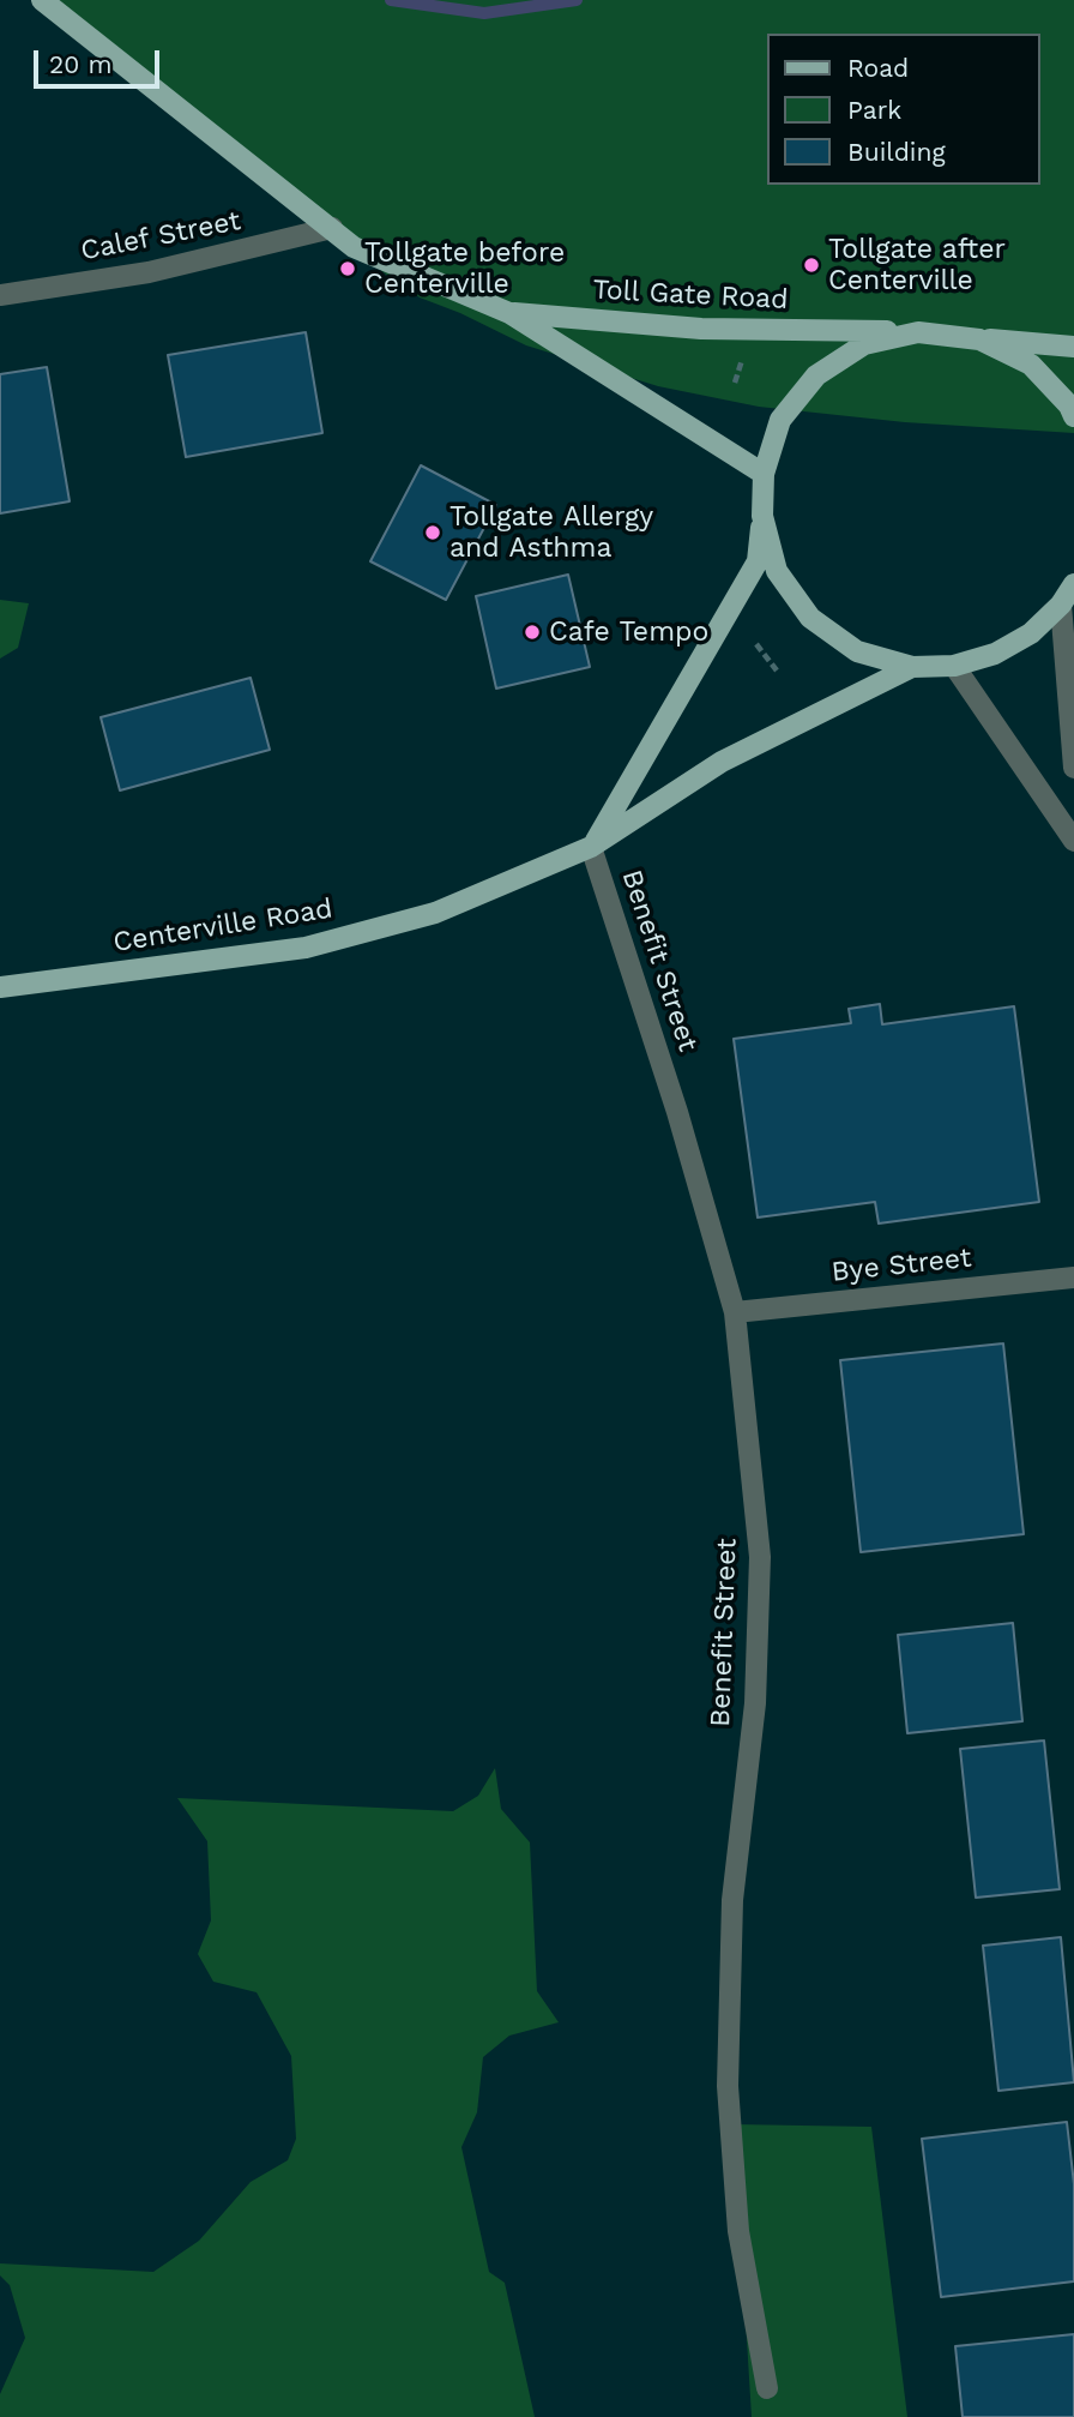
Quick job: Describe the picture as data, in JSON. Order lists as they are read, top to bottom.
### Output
{
  "streets": {
    "main road": ["Toll Gate Road", "Centerville Road"],
    "street": ["Calef Street", "Benefit Street", "Bye Street"]
  },
  "crossings": [
    ["Calef Street", "Toll Gate Road"],
    ["Centerville Road", "Benefit Street"],
    ["Benefit Street", "Bye Street"]
  ],
  "places": [
    "Tollgate after Centerville",
    "Tollgate before Centerville",
    "Tollgate Allergy and Asthma",
    "Cafe Tempo"
  ],
  "legend": ["Road", "Park", "Building"],
  "scale_bar": "20 m"
}
